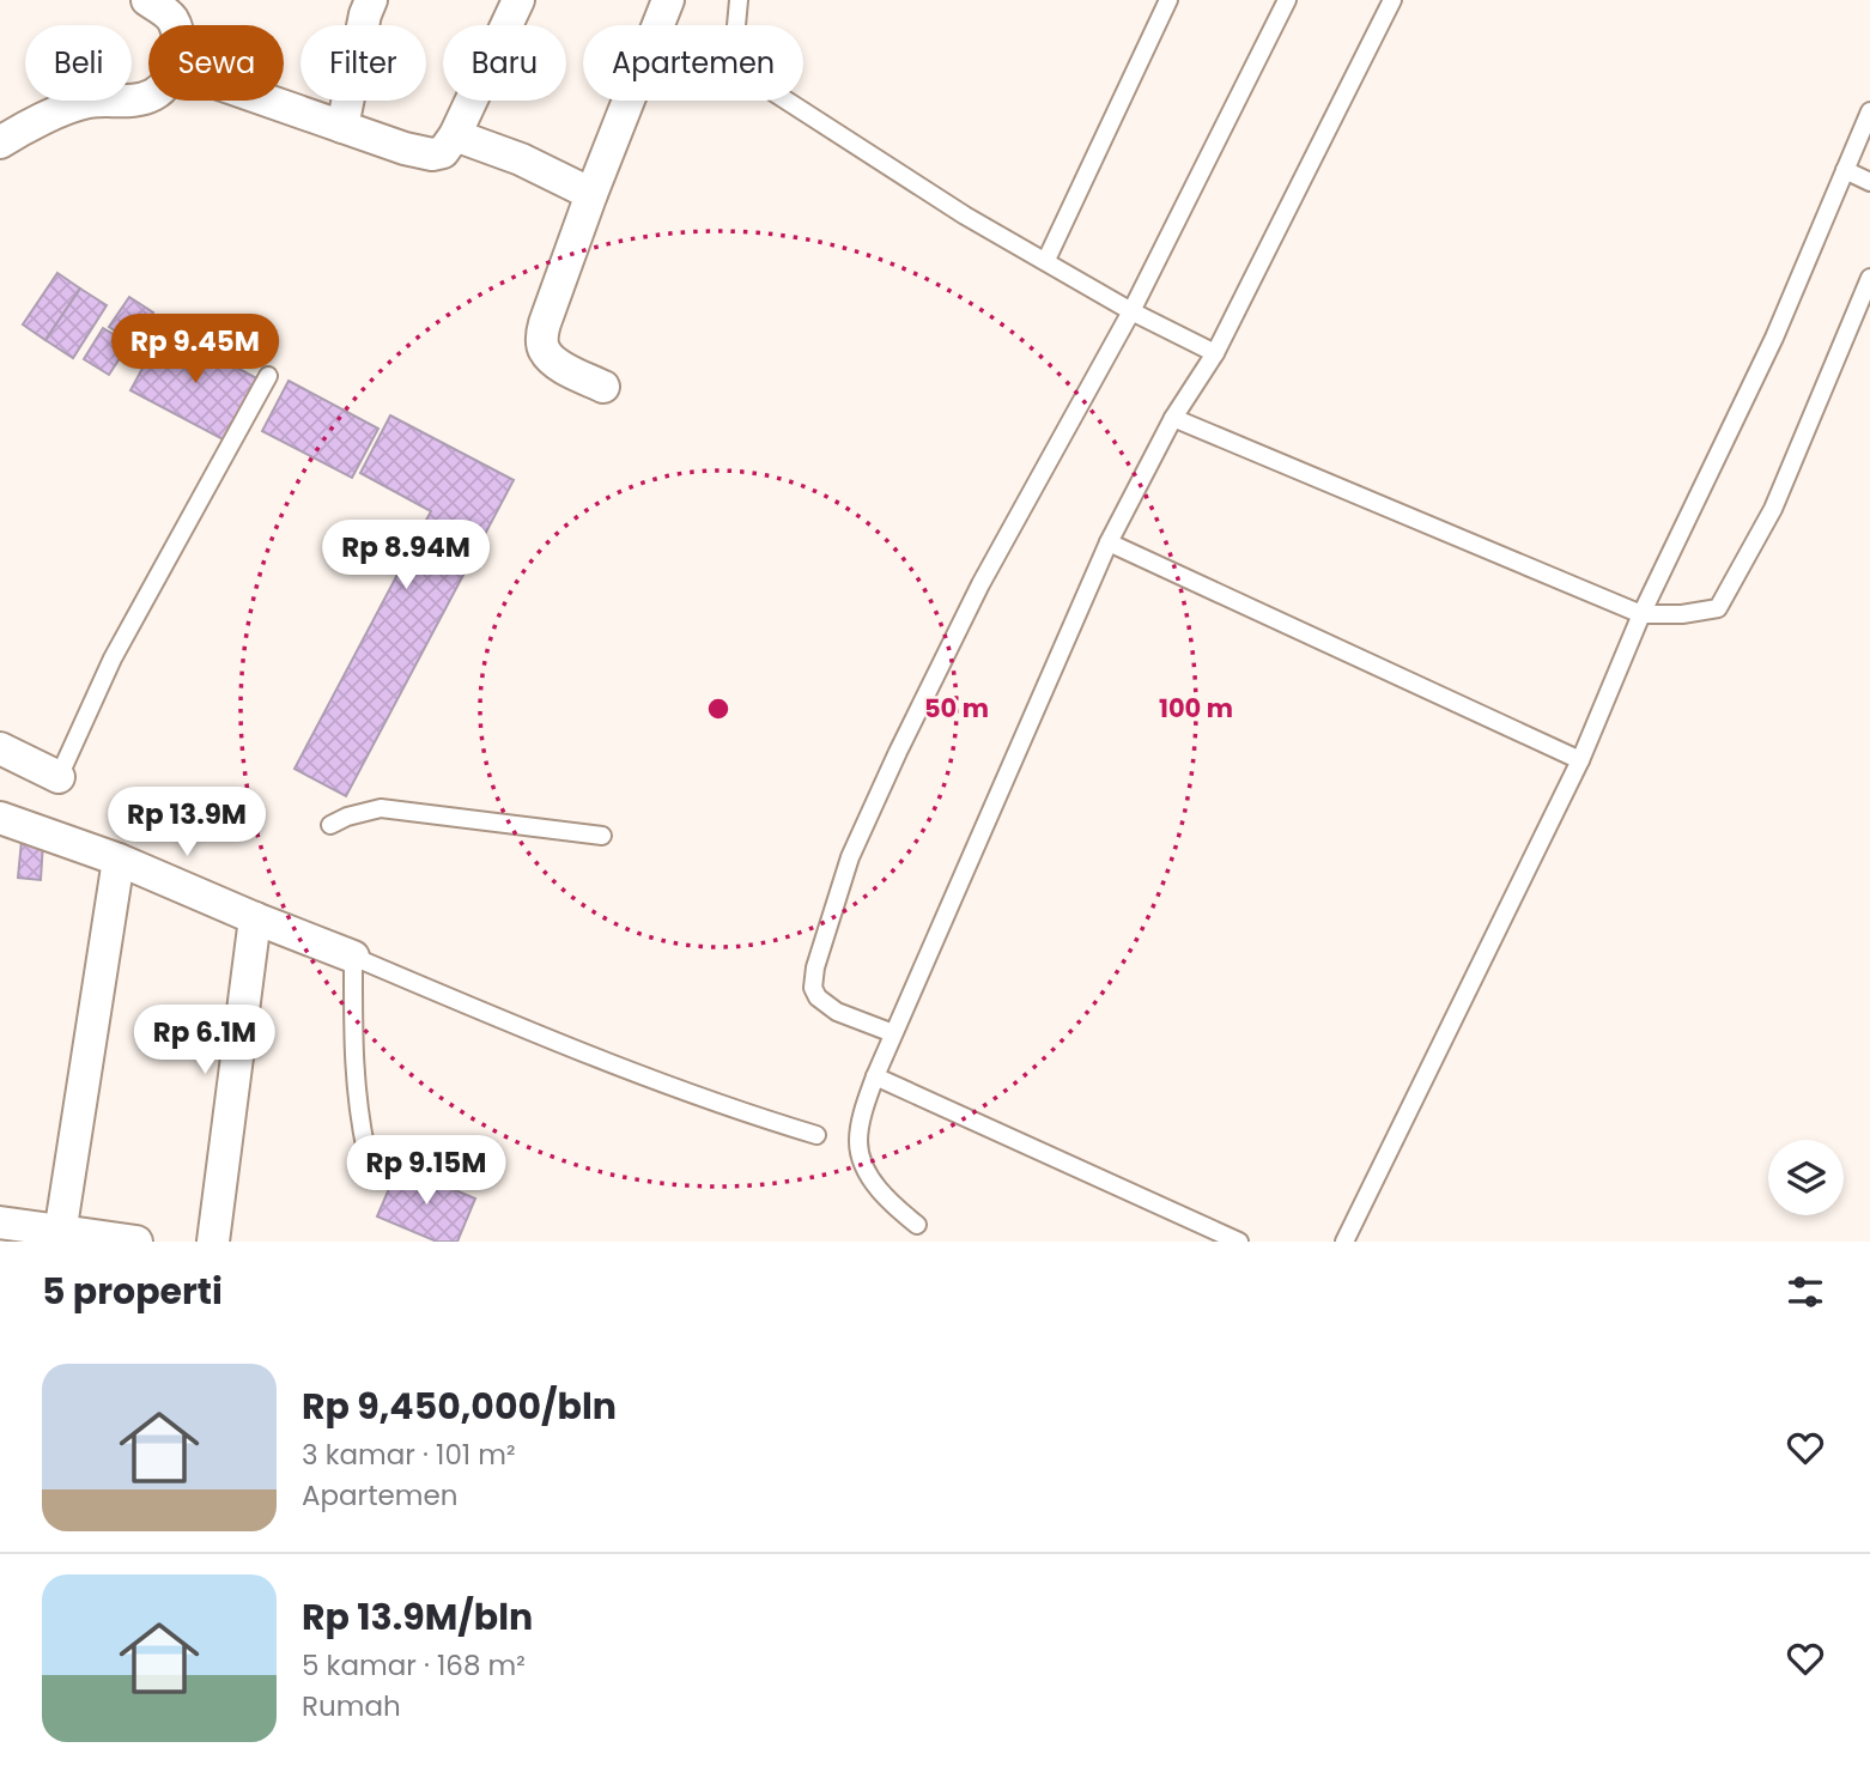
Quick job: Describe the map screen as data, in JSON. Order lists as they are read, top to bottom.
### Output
{
  "page": {
    "chip": [
      "Beli",
      "Sewa",
      "Filter",
      "Baru",
      "Apartemen"
    ],
    "price": [
      "Rp 9.45M",
      "Rp 8.94M",
      "Rp 13.9M",
      "Rp 6.1M",
      "Rp 9.15M"
    ],
    "heading": "5 properti",
    "list": [
      {
        "name": "Rp 9,450,000/bln",
        "note": "3 kamar · 101 m² · Apartemen"
      },
      {
        "name": "Rp 13.9M/bln",
        "note": "5 kamar · 168 m² · Rumah"
      }
    ]
  },
  "rings": ["50 m", "100 m"]
}
